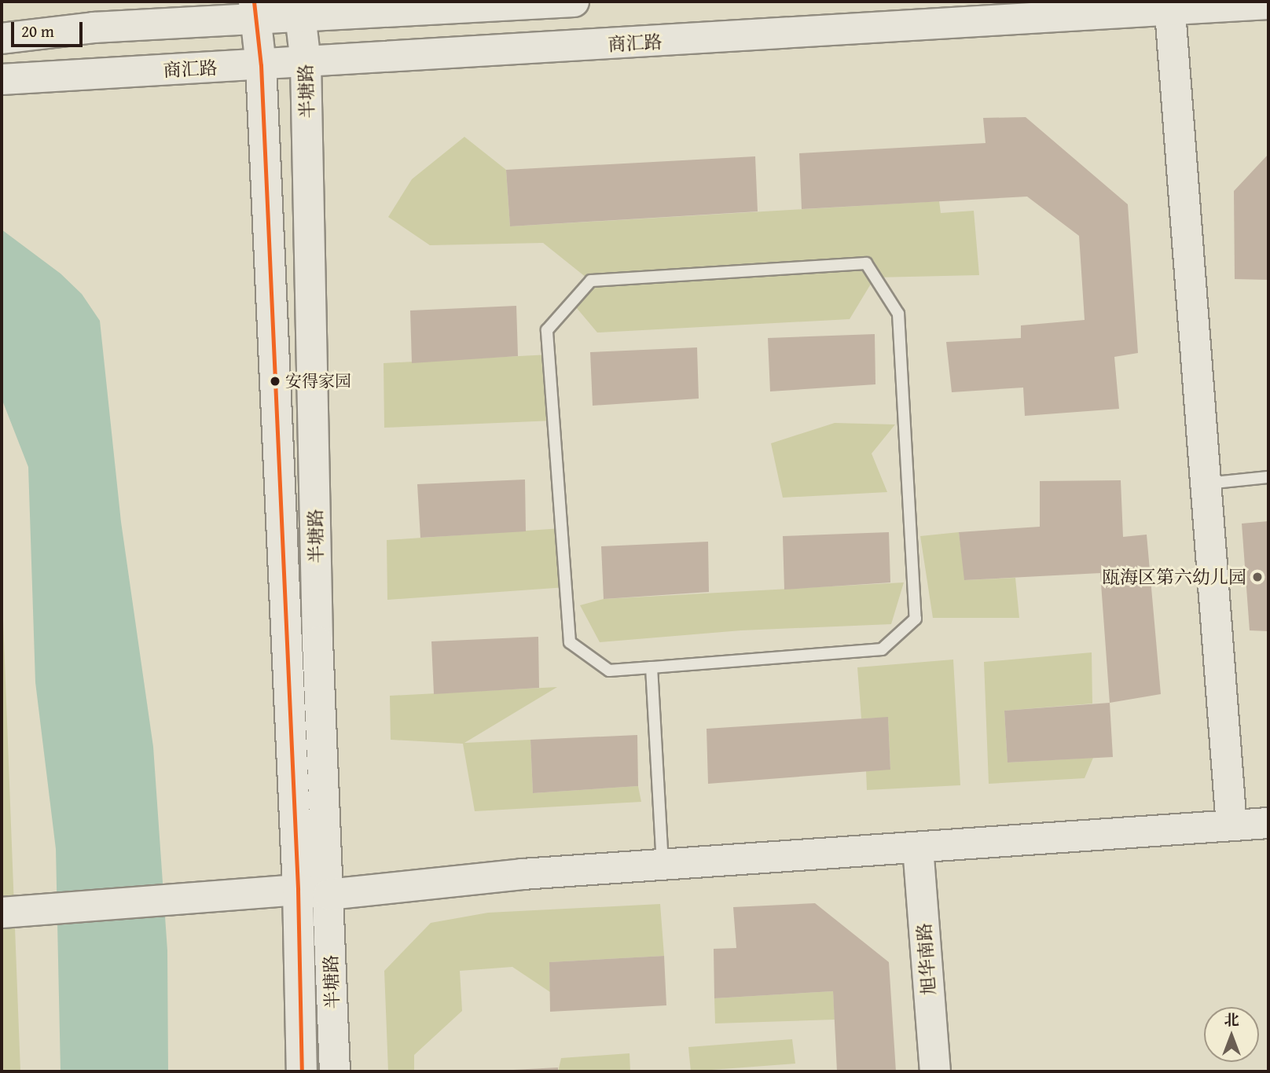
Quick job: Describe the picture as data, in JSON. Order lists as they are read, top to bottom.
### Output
{
  "streets": {
    "street": ["商汇路", "半塘路", "旭华南路"]
  },
  "crossings": [
    ["商汇路", "半塘路"]
  ],
  "places": ["安得家园", "瓯海区第六幼儿园"],
  "scale_bar": "20 m",
  "north": "top"
}
